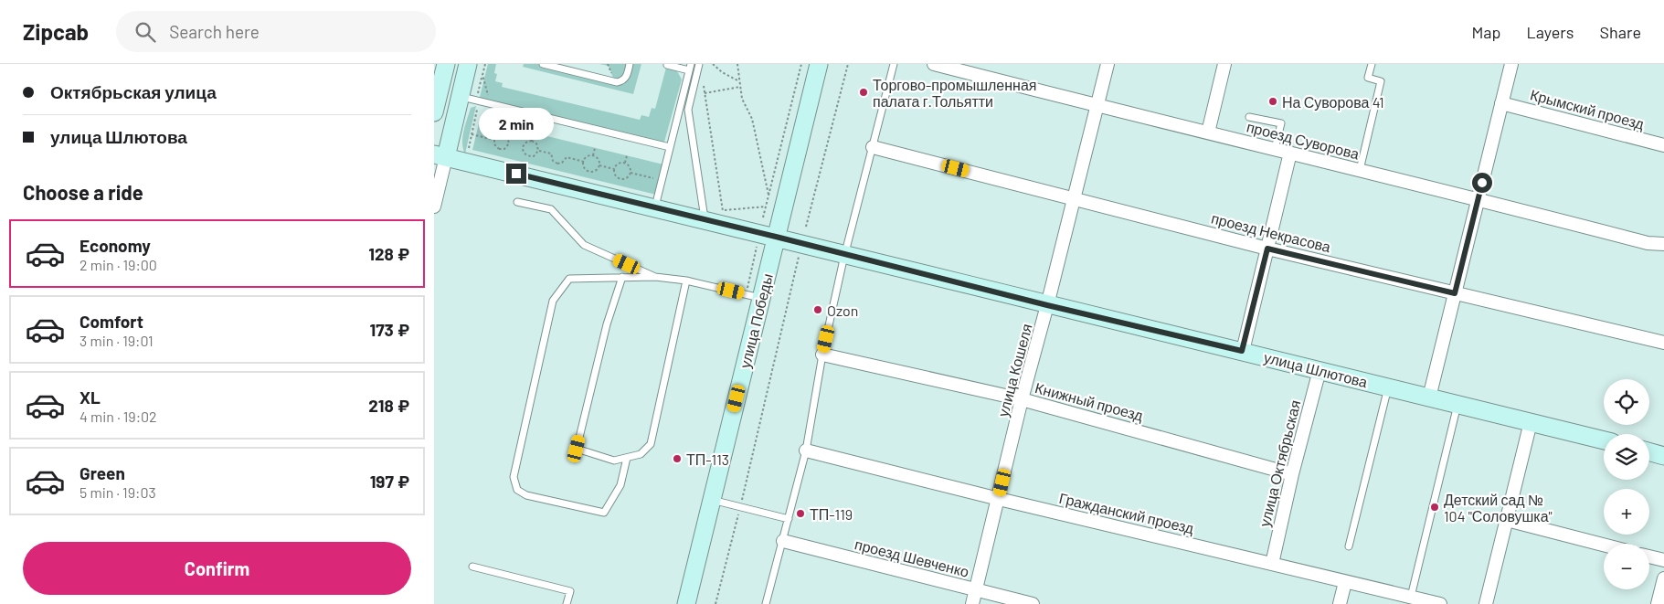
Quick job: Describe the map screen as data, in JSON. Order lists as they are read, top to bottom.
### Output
{
  "streets": {
    "main road": ["улица Победы", "улица Шлютова"],
    "street": [
      "Крымский проезд",
      "проезд Суворова",
      "проезд Некрасова",
      "улица Кошеля",
      "Книжный проезд",
      "улица Октябрьская",
      "Гражданский проезд",
      "проезд Шевченко"
    ]
  },
  "crossings": [
    ["проезд Суворова", "улица Кошеля"],
    ["проезд Некрасова", "улица Кошеля"],
    ["улица Победы", "улица Шлютова"],
    ["улица Шлютова", "улица Кошеля"],
    ["улица Шлютова", "улица Октябрьская"],
    ["улица Кошеля", "Книжный проезд"],
    ["улица Кошеля", "Гражданский проезд"],
    ["улица Кошеля", "проезд Шевченко"],
    ["Книжный проезд", "улица Октябрьская"],
    ["улица Октябрьская", "Гражданский проезд"]
  ],
  "places": [
    "Торгово-промышленная палата г.Тольятти",
    "На Суворова 41",
    "Ozon",
    "ТП-113",
    "Детский сад № 104 \"Соловушка\"",
    "ТП-119"
  ],
  "page": {
    "header": "Zipcab",
    "search": "Search here",
    "nav": ["Map", "Layers", "Share"],
    "banner": ["Октябрьская улица", "улица Шлютова"],
    "bubble": "2 min",
    "heading": "Choose a ride",
    "list": [
      {
        "name": "Economy",
        "note": "2 min · 19:00",
        "value": "128 ₽"
      },
      {
        "name": "Comfort",
        "note": "3 min · 19:01",
        "value": "173 ₽"
      },
      {
        "name": "XL",
        "note": "4 min · 19:02",
        "value": "218 ₽"
      },
      {
        "name": "Green",
        "note": "5 min · 19:03",
        "value": "197 ₽"
      }
    ],
    "map_buttons": ["+", "−"],
    "buttons": "Confirm"
  }
}
